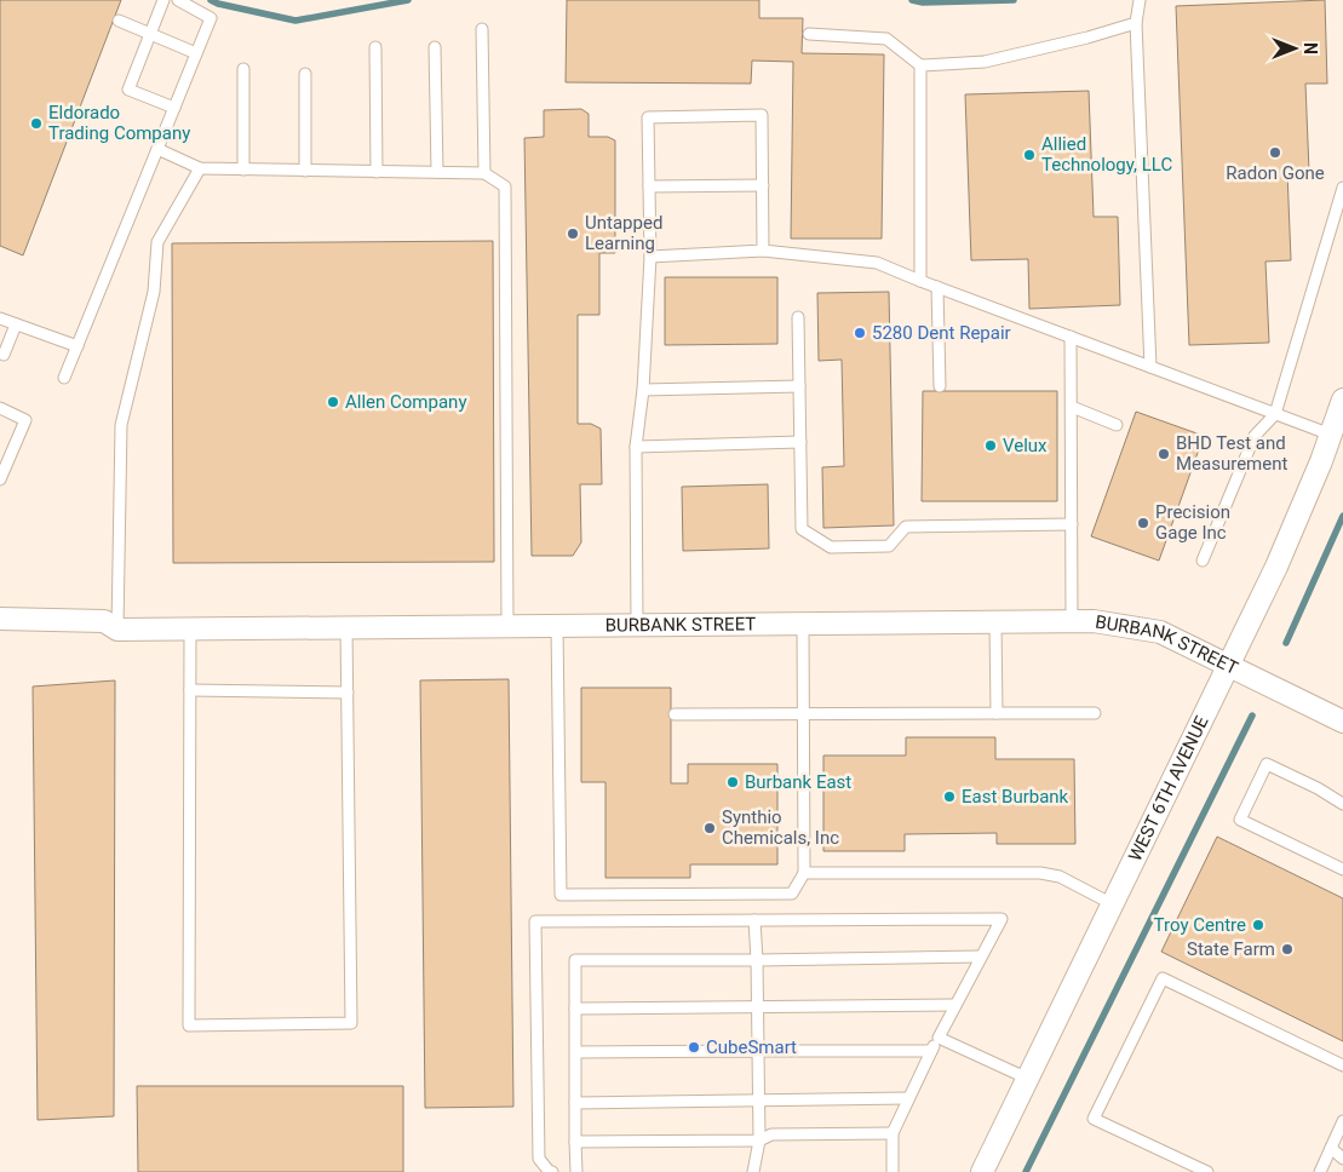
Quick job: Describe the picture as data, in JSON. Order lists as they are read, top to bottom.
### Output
{
  "streets": {
    "street": ["BURBANK STREET", "WEST 6TH AVENUE"]
  },
  "crossings": [
    ["BURBANK STREET", "WEST 6TH AVENUE"]
  ],
  "places": [
    "Eldorado Trading Company",
    "Radon Gone",
    "Allied Technology, LLC",
    "Untapped Learning",
    "5280 Dent Repair",
    "Allen Company",
    "Velux",
    "BHD Test and Measurement",
    "Precision Gage Inc",
    "Burbank East",
    "East Burbank",
    "Synthio Chemicals, Inc",
    "Troy Centre",
    "State Farm",
    "CubeSmart"
  ],
  "north": "right"
}
